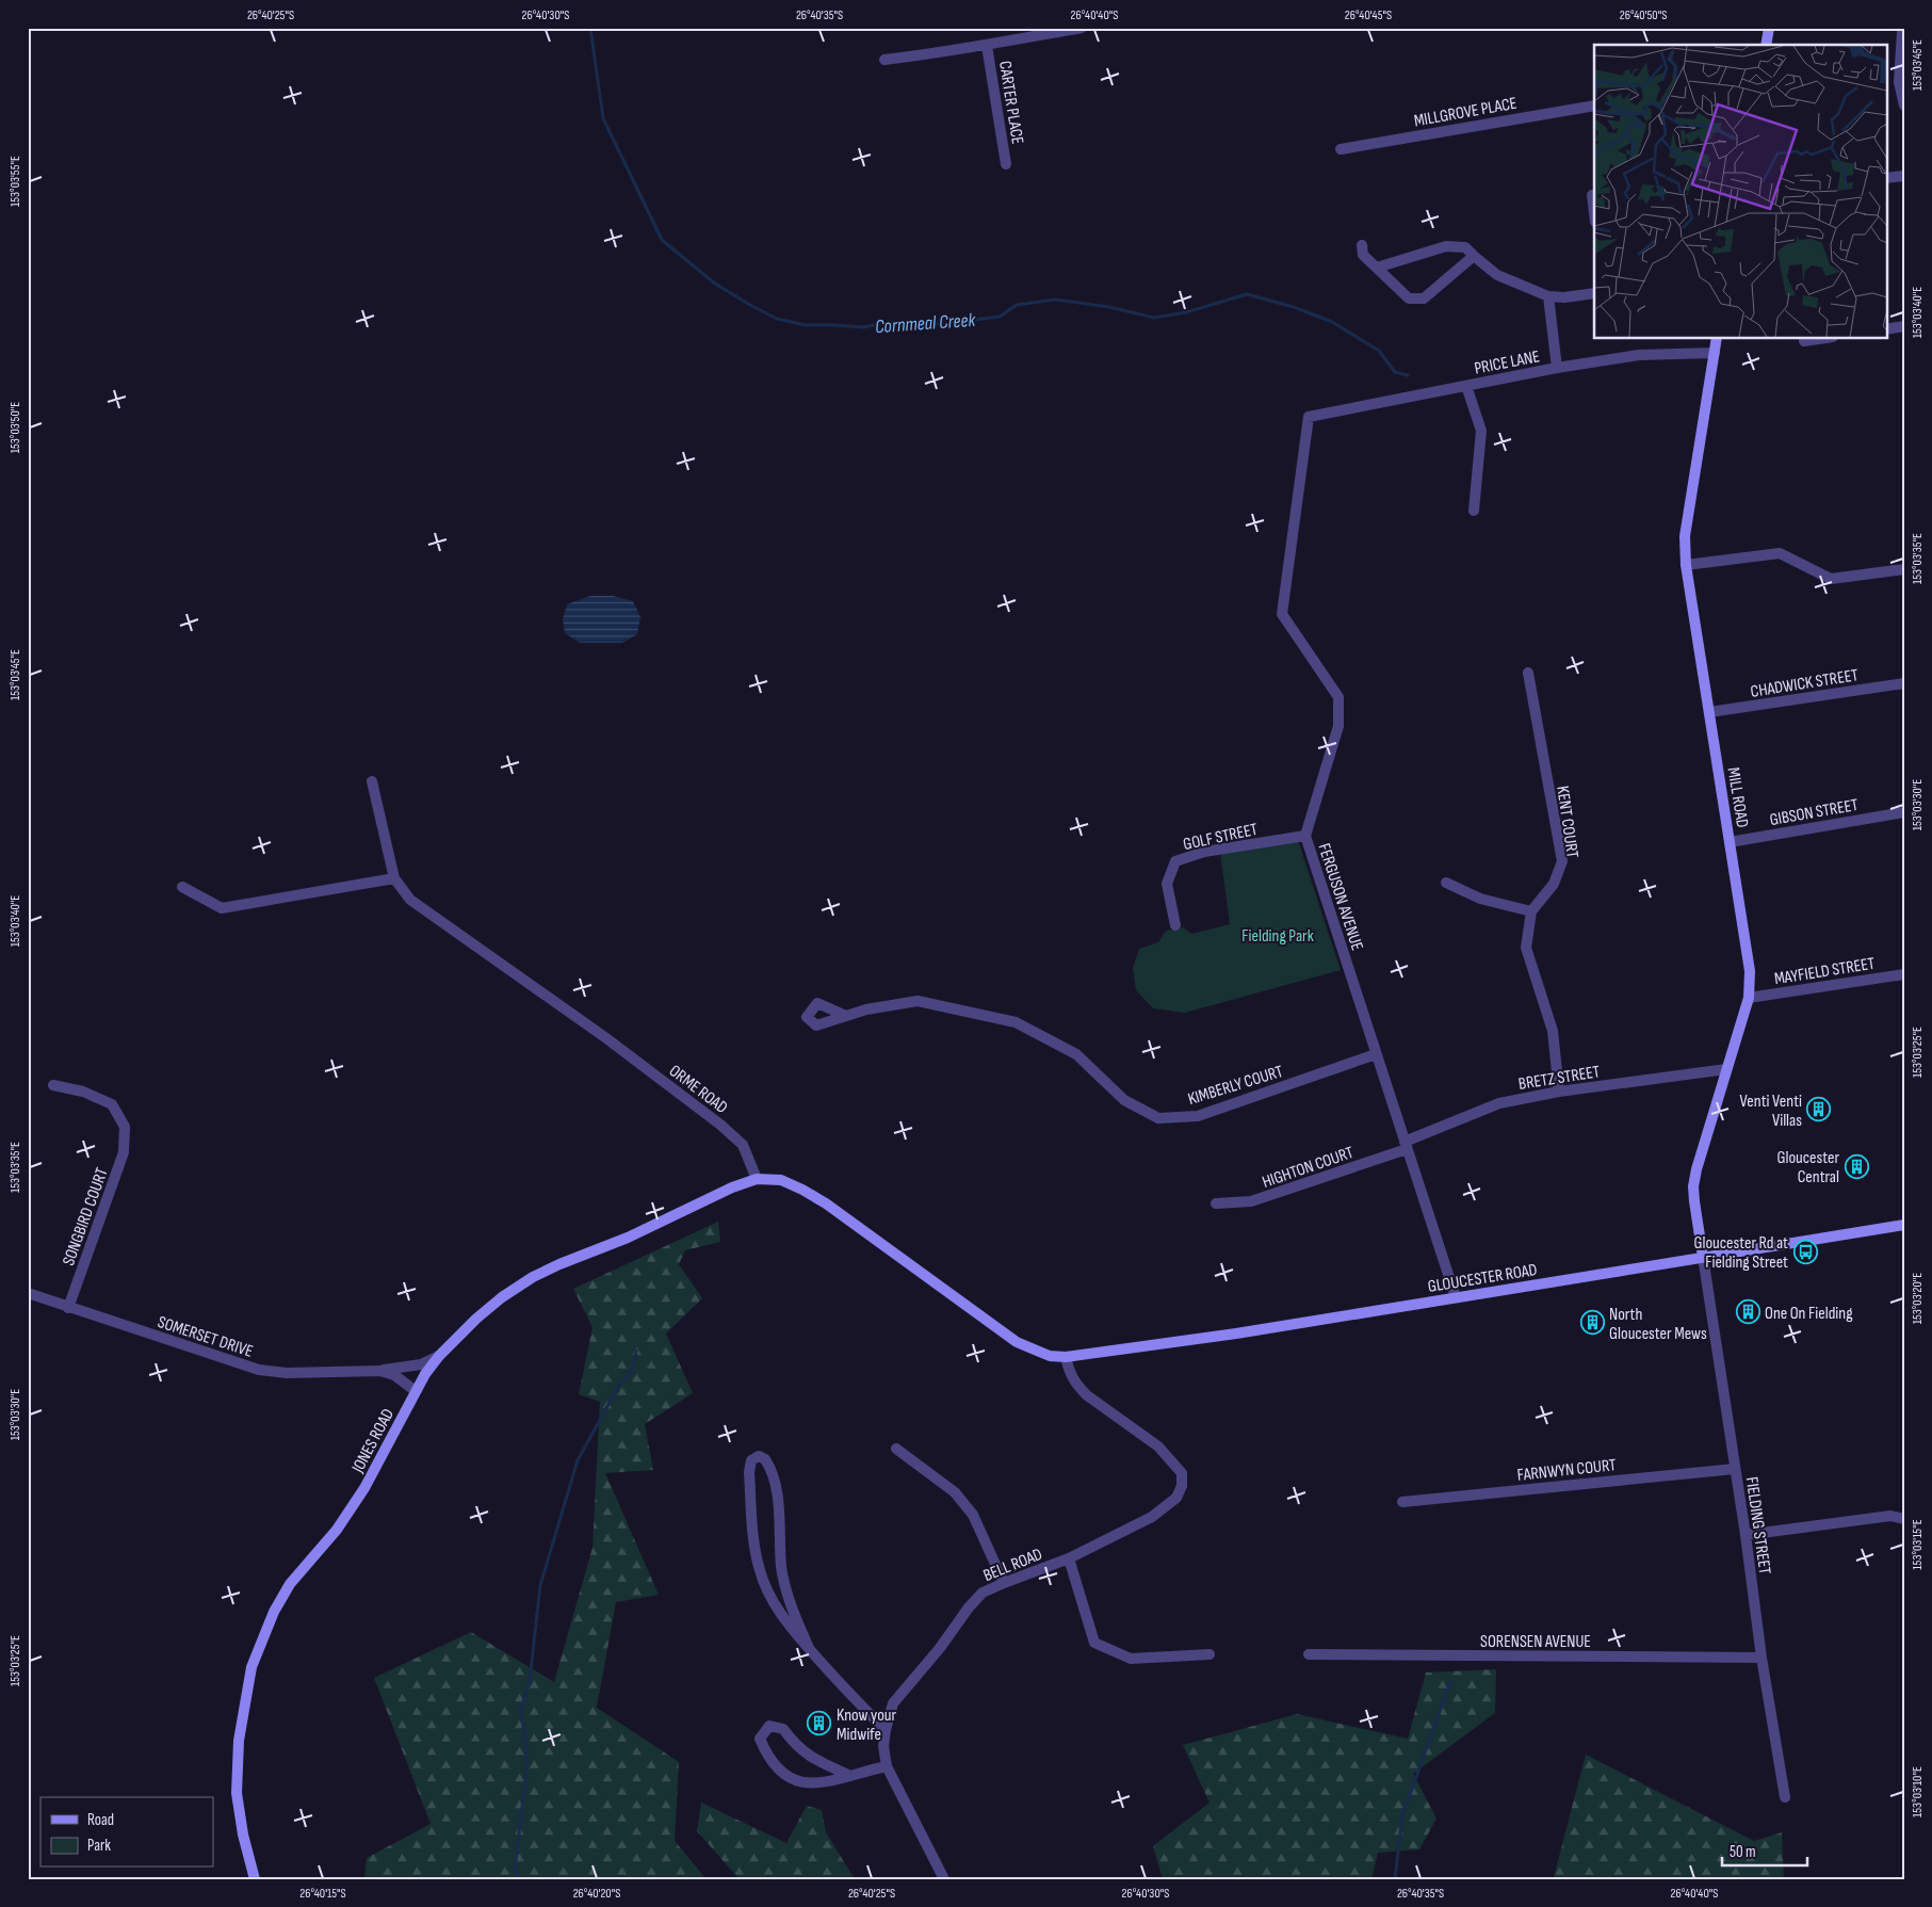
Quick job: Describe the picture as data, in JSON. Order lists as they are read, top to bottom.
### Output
{
  "streets": {
    "main road": ["MILL ROAD", "GLOUCESTER ROAD", "JONES ROAD"],
    "street": [
      "CARTER PLACE",
      "MILLGROVE PLACE",
      "PRICE LANE",
      "CHADWICK STREET",
      "GIBSON STREET",
      "KENT COURT",
      "GOLF STREET",
      "FERGUSON AVENUE",
      "MAYFIELD STREET",
      "BRETZ STREET",
      "KIMBERLY COURT",
      "ORME ROAD",
      "HIGHTON COURT",
      "SONGBIRD COURT",
      "SOMERSET DRIVE",
      "FARNWYN COURT",
      "FIELDING STREET",
      "BELL ROAD",
      "SORENSEN AVENUE"
    ]
  },
  "crossings": [
    ["PRICE LANE", "MILL ROAD"],
    ["PRICE LANE", "FERGUSON AVENUE"],
    ["CHADWICK STREET", "MILL ROAD"],
    ["MILL ROAD", "GIBSON STREET"],
    ["MILL ROAD", "MAYFIELD STREET"],
    ["MILL ROAD", "BRETZ STREET"],
    ["MILL ROAD", "GLOUCESTER ROAD"],
    ["MILL ROAD", "FIELDING STREET"],
    ["GOLF STREET", "FERGUSON AVENUE"],
    ["FERGUSON AVENUE", "BRETZ STREET"],
    ["FERGUSON AVENUE", "KIMBERLY COURT"],
    ["FERGUSON AVENUE", "HIGHTON COURT"],
    ["FERGUSON AVENUE", "GLOUCESTER ROAD"],
    ["BRETZ STREET", "HIGHTON COURT"],
    ["ORME ROAD", "JONES ROAD"],
    ["SONGBIRD COURT", "SOMERSET DRIVE"],
    ["GLOUCESTER ROAD", "FIELDING STREET"],
    ["GLOUCESTER ROAD", "BELL ROAD"],
    ["SOMERSET DRIVE", "JONES ROAD"],
    ["FARNWYN COURT", "FIELDING STREET"],
    ["FIELDING STREET", "SORENSEN AVENUE"]
  ],
  "water": ["Cornmeal Creek"],
  "parks": ["Fielding Park"],
  "places": {
    "building": [
      "Venti Venti Villas",
      "Gloucester Central",
      "One On Fielding",
      "North Gloucester Mews",
      "Know your Midwife"
    ],
    "bus stop": ["Gloucester Rd at Fielding Street"]
  },
  "legend": ["Road", "Park"],
  "scale_bar": "50 m",
  "coordinates": [
    "26°40'25\"S",
    "26°40'30\"S",
    "26°40'35\"S",
    "26°40'40\"S",
    "26°40'45\"S",
    "26°40'50\"S",
    "153°03'45\"E",
    "153°03'55\"E",
    "153°03'40\"E",
    "153°03'50\"E",
    "153°03'35\"E",
    "153°03'30\"E",
    "153°03'25\"E",
    "153°03'20\"E",
    "153°03'15\"E",
    "153°03'10\"E",
    "26°40'15\"S",
    "26°40'20\"S"
  ]
}
